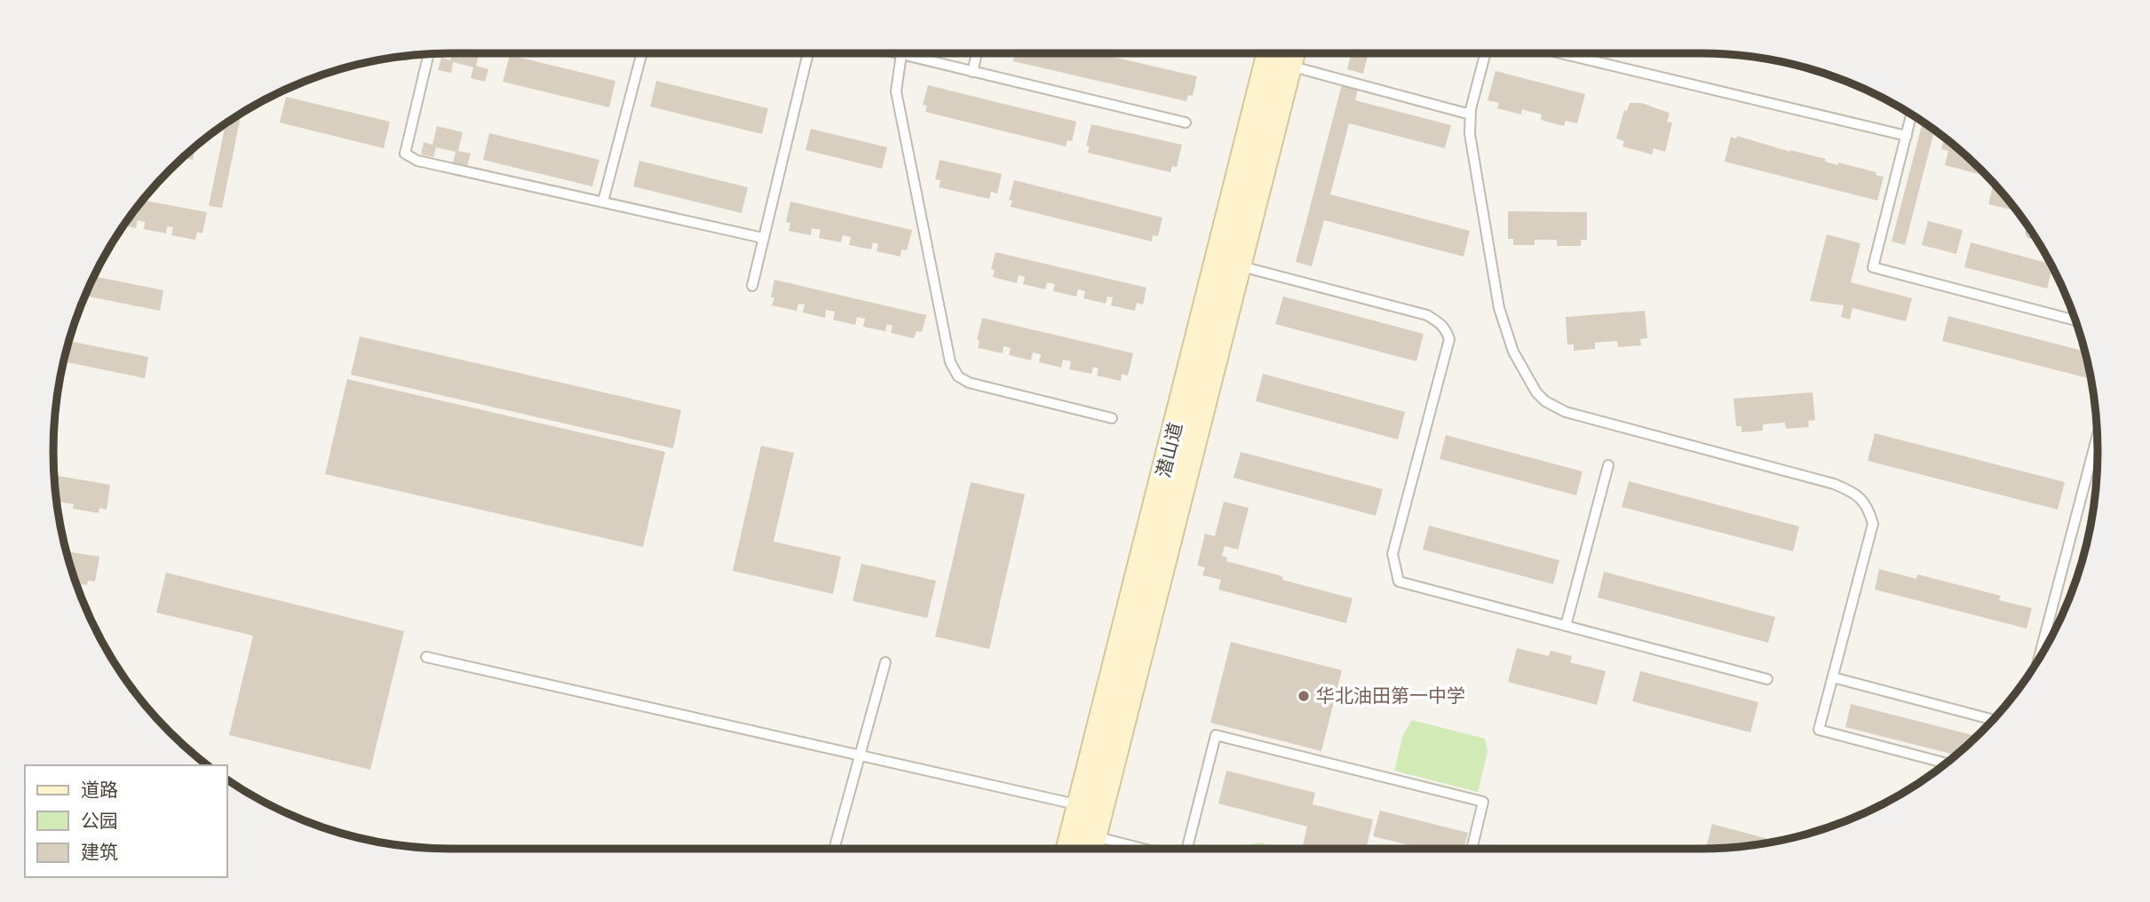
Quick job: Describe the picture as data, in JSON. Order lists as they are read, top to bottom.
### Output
{
  "streets": {
    "main road": ["潜山道"]
  },
  "places": ["华北油田第一中学"],
  "legend": ["道路", "公园", "建筑"]
}
